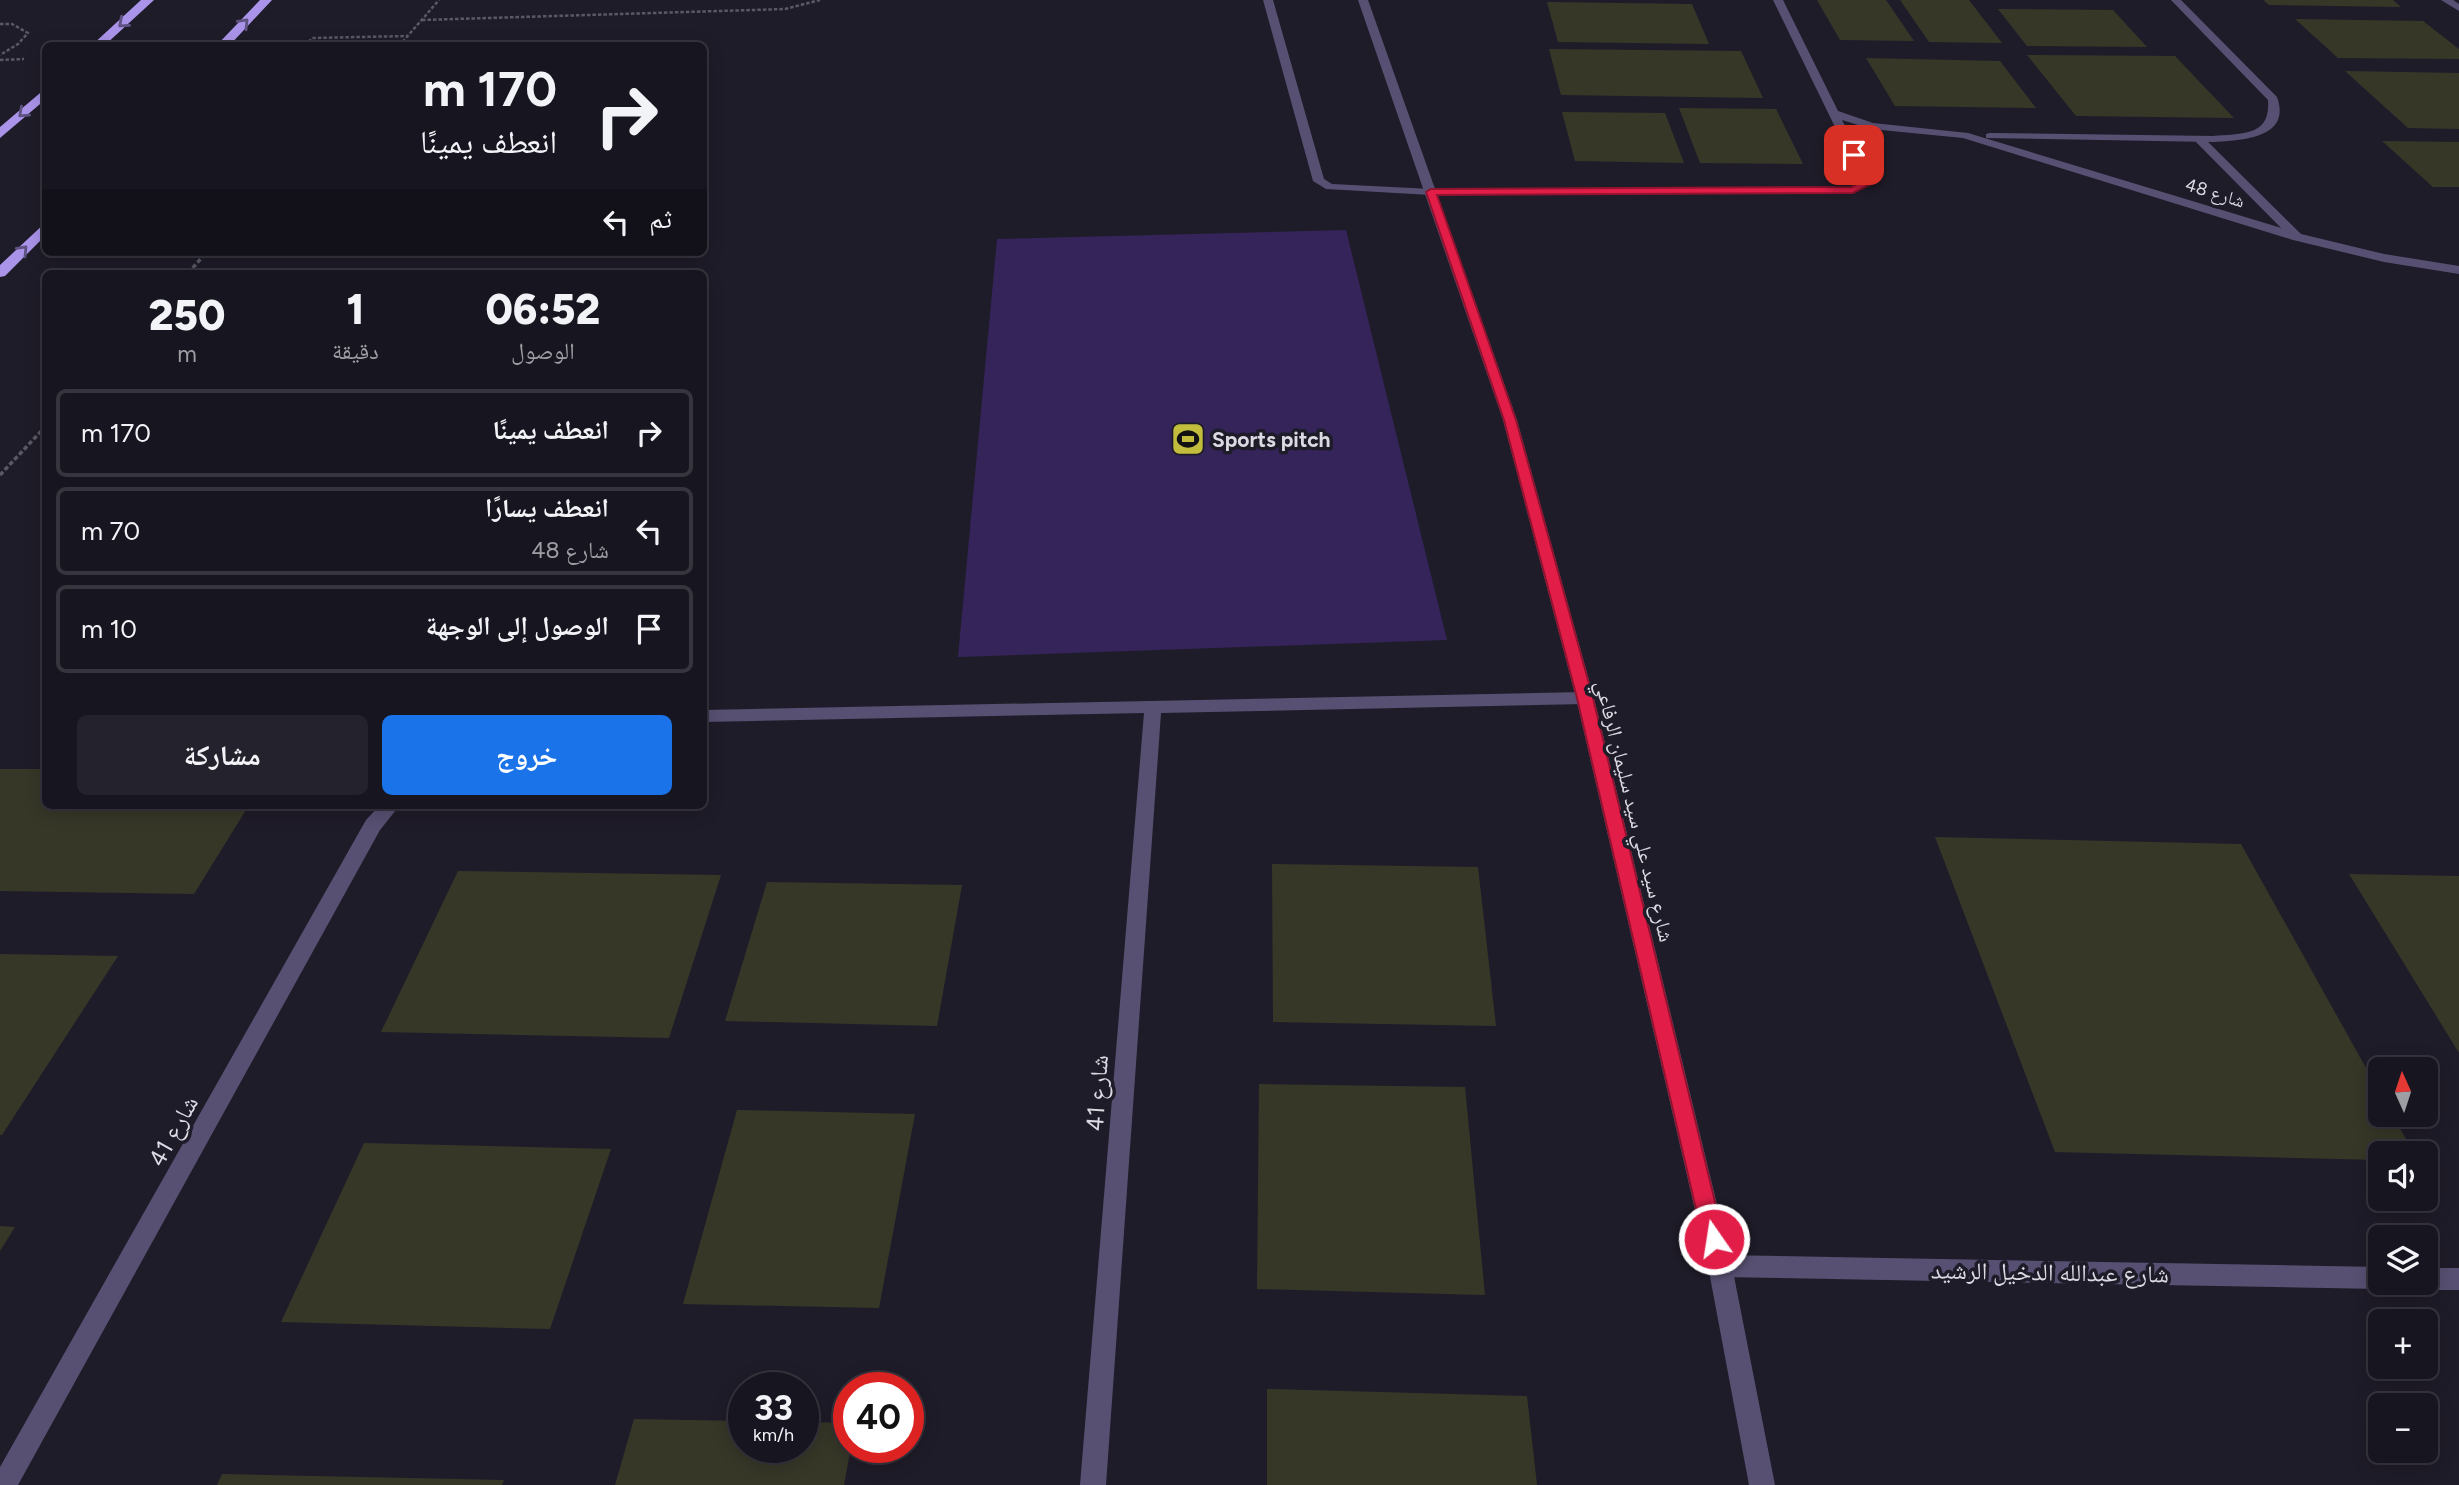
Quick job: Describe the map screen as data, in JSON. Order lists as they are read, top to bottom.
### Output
{
  "streets": {
    "street": [
      "شارع 48",
      "شارع سيد علي سيد سليمان الرفاعي",
      "شارع 41",
      "شارع عبدالله الدخيل الرشيد"
    ]
  },
  "crossings": [
    ["شارع سيد علي سيد سليمان الرفاعي", "شارع عبدالله الدخيل الرشيد"]
  ],
  "places": {
    "sports": ["Sports pitch"]
  },
  "north": "top",
  "page": {
    "turn": ["170 m", "انعطف يمينًا"],
    "then": "ثم",
    "eta": [
      "06:52",
      "الوصول",
      "1",
      "دقيقة",
      "250",
      "m"
    ],
    "list": [
      {
        "name": "انعطف يمينًا",
        "value": "170 m"
      },
      {
        "name": "انعطف يسارًا",
        "note": "شارع 48",
        "value": "70 m"
      },
      {
        "name": "الوصول إلى الوجهة",
        "value": "10 m"
      }
    ],
    "buttons": ["خروج", "مشاركة"],
    "map_buttons": ["+", "−"],
    "speed": "33 km/h",
    "limit": "40"
  }
}
